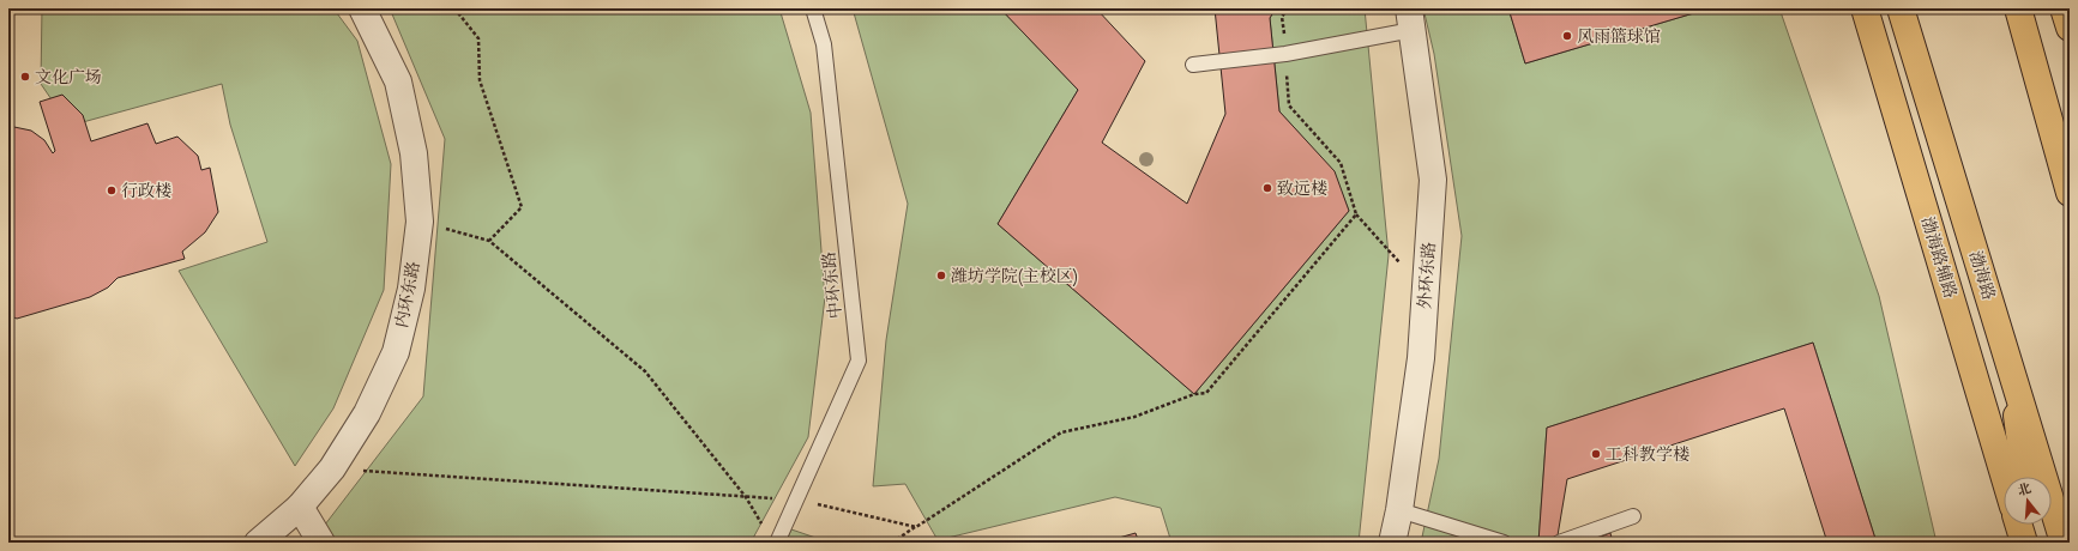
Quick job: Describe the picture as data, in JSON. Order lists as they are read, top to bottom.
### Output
{
  "streets": {
    "main road": ["渤海路辅路", "渤海路"],
    "street": ["外环东路", "内环东路"],
    "lane": ["中环东路"]
  },
  "places": [
    "风雨篮球馆",
    "文化广场",
    "致远楼",
    "行政楼",
    "潍坊学院(主校区)",
    "工科教学楼"
  ],
  "north": "top"
}
